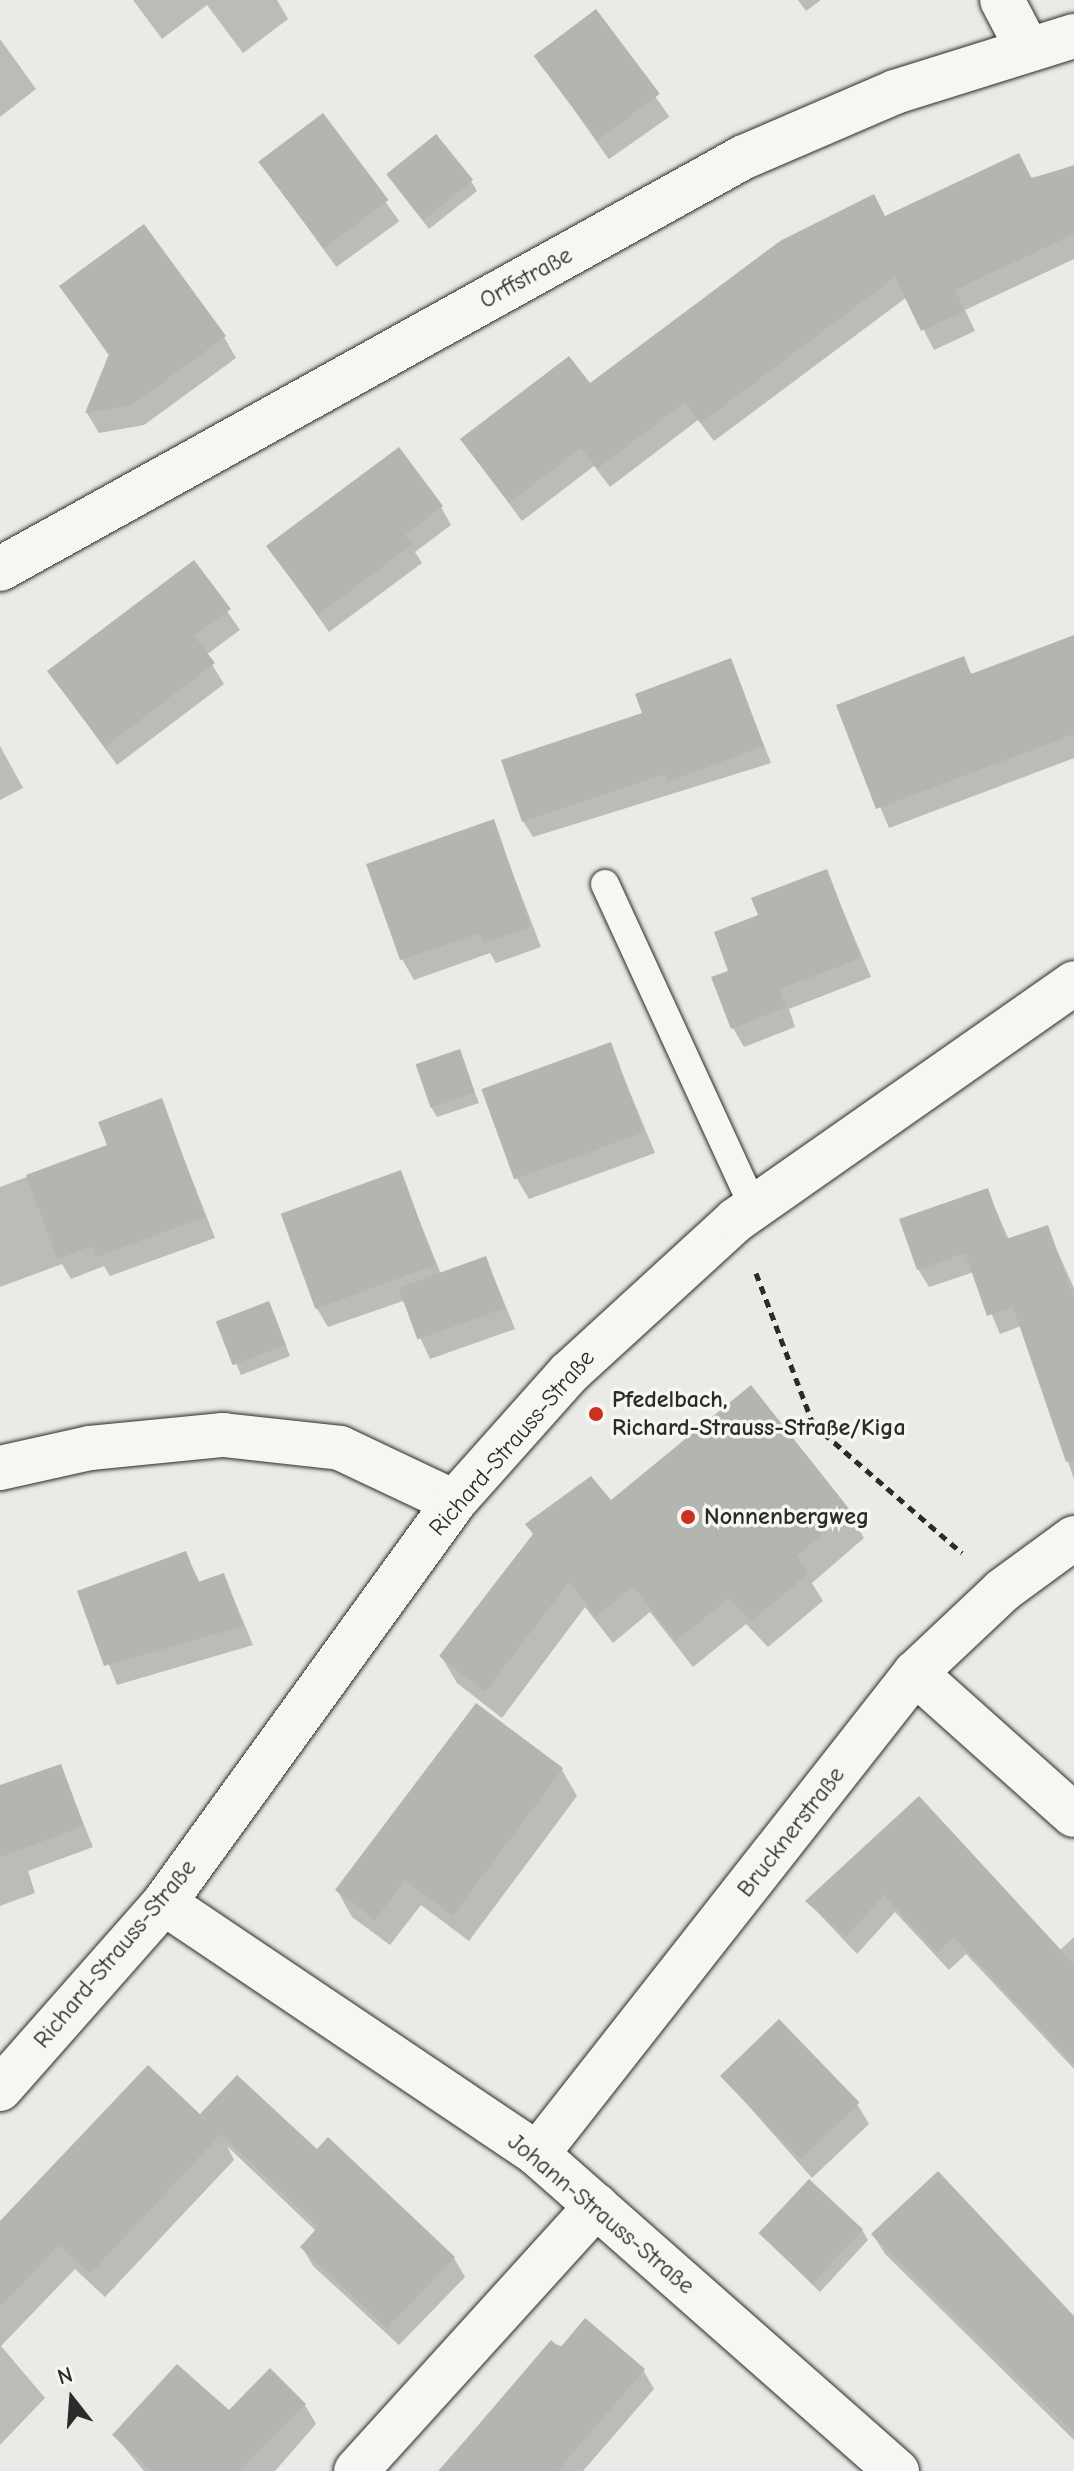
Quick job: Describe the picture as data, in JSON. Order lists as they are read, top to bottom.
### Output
{
  "streets": {
    "street": [
      "Orffstraße",
      "Richard-Strauss-Straße",
      "Brucknerstraße",
      "Johann-Strauss-Straße"
    ]
  },
  "crossings": [
    ["Richard-Strauss-Straße", "Johann-Strauss-Straße"],
    ["Brucknerstraße", "Johann-Strauss-Straße"]
  ],
  "places": ["Pfedelbach, Richard-Strauss-Straße/Kiga", "Nonnenbergweg"],
  "north": "top"
}
